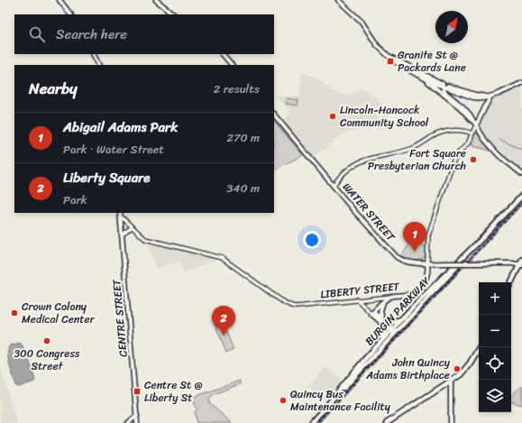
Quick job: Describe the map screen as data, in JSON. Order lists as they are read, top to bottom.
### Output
{
  "streets": {
    "main road": [
      "WATER STREET",
      "LIBERTY STREET",
      "BURGIN PARKWAY",
      "CENTRE STREET"
    ]
  },
  "crossings": [
    ["WATER STREET", "LIBERTY STREET"]
  ],
  "places": {
    "transit": ["Granite St @ Packards Lane", "Centre St @ Liberty St"],
    "other": [
      "Lincoln-Hancock Community School",
      "Fort Square Presbyterian Church",
      "Crown Colony Medical Center",
      "300 Congress Street",
      "John Quincy Adams Birthplace",
      "Quincy Bus Maintenance Facility"
    ]
  },
  "north": "top right",
  "page": {
    "search": "Search here",
    "heading": ["Nearby", "2 results"],
    "list": [
      {
        "mark": "1",
        "name": "Abigail Adams Park",
        "note": "Park · Water Street",
        "value": "270 m"
      },
      {
        "mark": "2",
        "name": "Liberty Square",
        "note": "Park",
        "value": "340 m"
      }
    ],
    "pins": ["1", "2"],
    "map_buttons": ["+", "−"]
  }
}
